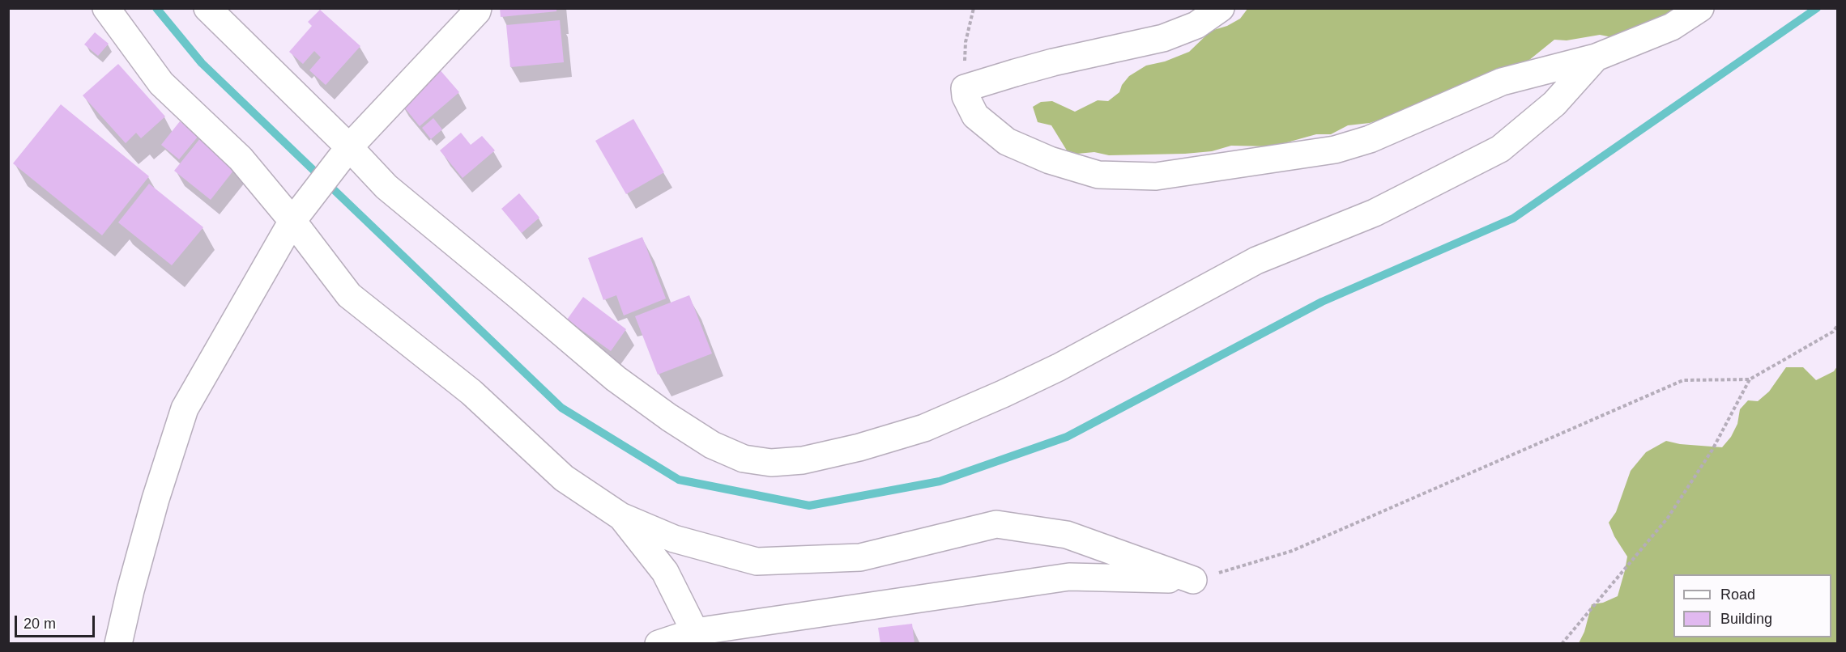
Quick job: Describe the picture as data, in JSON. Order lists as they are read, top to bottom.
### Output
{
  "legend": ["Road", "Building"],
  "scale_bar": "20 m"
}
